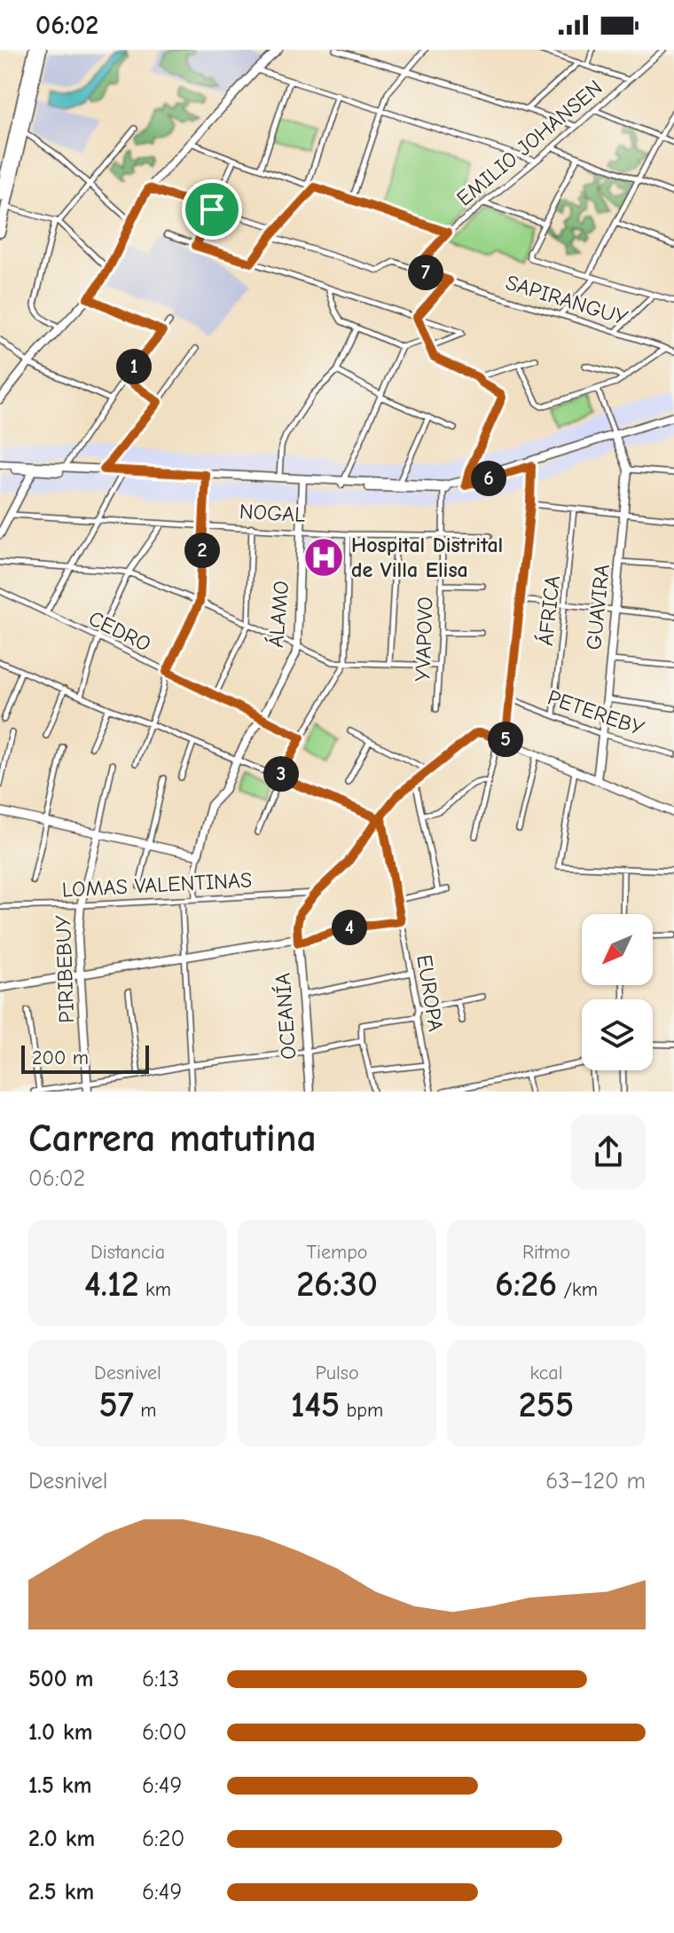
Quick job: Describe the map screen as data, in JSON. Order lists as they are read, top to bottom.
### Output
{
  "streets": {
    "street": [
      "EMILIO JOHANSEN",
      "SAPIRANGUY",
      "NOGAL",
      "GUAVIRA",
      "ÁFRICA",
      "ÁLAMO",
      "CEDRO",
      "YVAPOVO",
      "PETEREBY",
      "LOMAS VALENTINAS",
      "PIRIBEBUY",
      "EUROPA",
      "OCEANÍA"
    ]
  },
  "crossings": [
    ["EMILIO JOHANSEN", "SAPIRANGUY"],
    ["NOGAL", "ÁLAMO"],
    ["NOGAL", "YVAPOVO"],
    ["GUAVIRA", "PETEREBY"],
    ["ÁFRICA", "PETEREBY"],
    ["ÁLAMO", "CEDRO"],
    ["LOMAS VALENTINAS", "PIRIBEBUY"],
    ["LOMAS VALENTINAS", "OCEANÍA"],
    ["EUROPA", "OCEANÍA"]
  ],
  "places": {
    "hospital": ["Hospital Distrital de Villa Elisa"]
  },
  "scale_bar": "200 m",
  "north": "bottom left",
  "page": {
    "status": "06:02",
    "pins": [
      "7",
      "1",
      "6",
      "2",
      "5",
      "3",
      "4"
    ],
    "scale": "200 m",
    "heading": ["Carrera matutina", "06:02"],
    "stats": [
      ["Distancia", "4.12 km"],
      ["Tiempo", "26:30"],
      ["Ritmo", "6:26 /km"],
      ["Desnivel", "57 m"],
      ["Pulso", "145 bpm"],
      ["kcal", "255"]
    ],
    "chart": ["Desnivel", "63–120 m"],
    "list": [
      {
        "name": "500 m",
        "note": "6:13"
      },
      {
        "name": "1.0 km",
        "note": "6:00"
      },
      {
        "name": "1.5 km",
        "note": "6:49"
      },
      {
        "name": "2.0 km",
        "note": "6:20"
      },
      {
        "name": "2.5 km",
        "note": "6:49"
      }
    ]
  }
}
